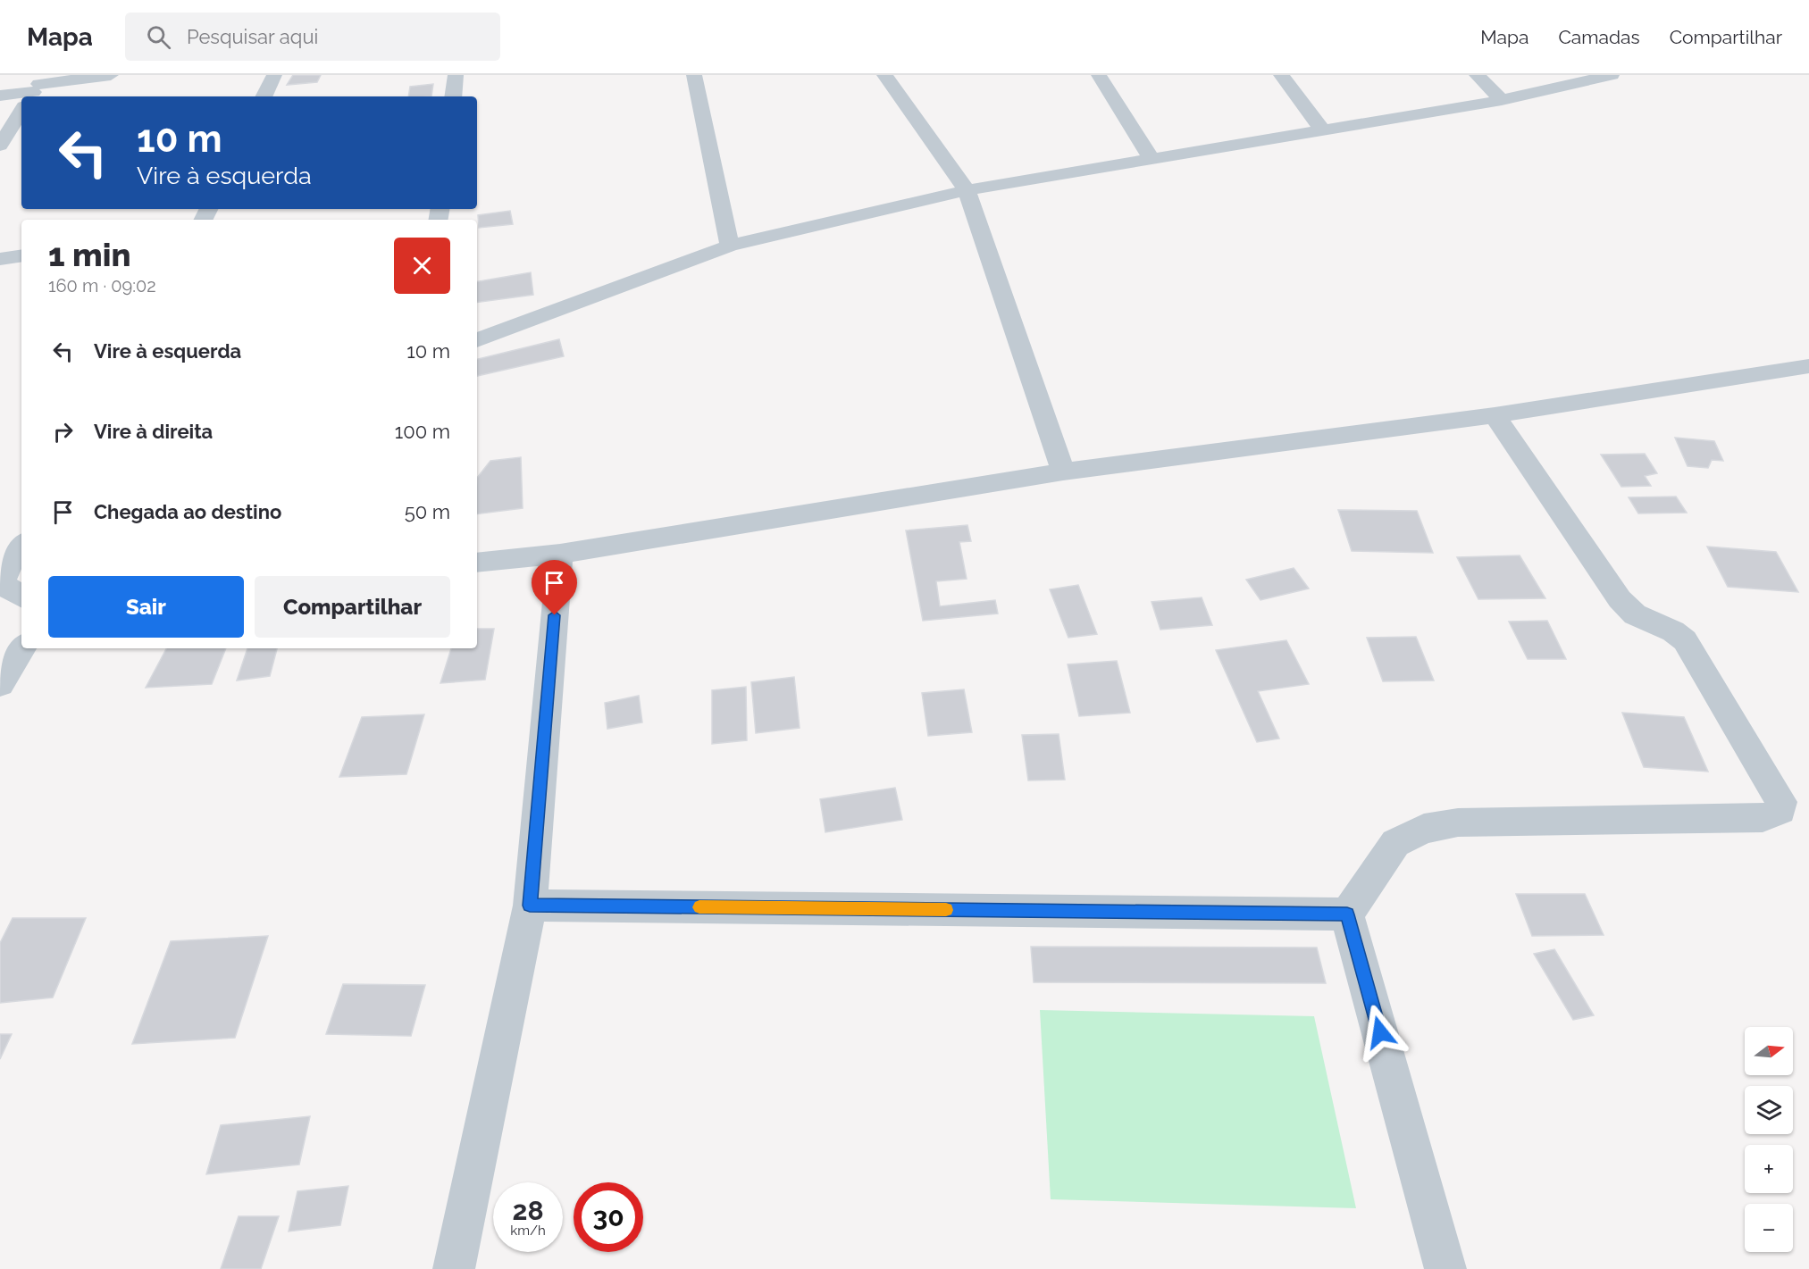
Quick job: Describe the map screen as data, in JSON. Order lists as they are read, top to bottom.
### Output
{
  "north": "right",
  "page": {
    "header": "Mapa",
    "search": "Pesquisar aqui",
    "nav": ["Mapa", "Camadas", "Compartilhar"],
    "turn": ["10 m", "Vire à esquerda"],
    "heading": ["1 min", "160 m · 09:02"],
    "list": [
      {
        "name": "Vire à esquerda",
        "value": "10 m"
      },
      {
        "name": "Vire à direita",
        "value": "100 m"
      },
      {
        "name": "Chegada ao destino",
        "value": "50 m"
      }
    ],
    "buttons": ["Sair", "Compartilhar"],
    "map_buttons": ["+", "−"],
    "speed": "28 km/h",
    "limit": "30"
  }
}
